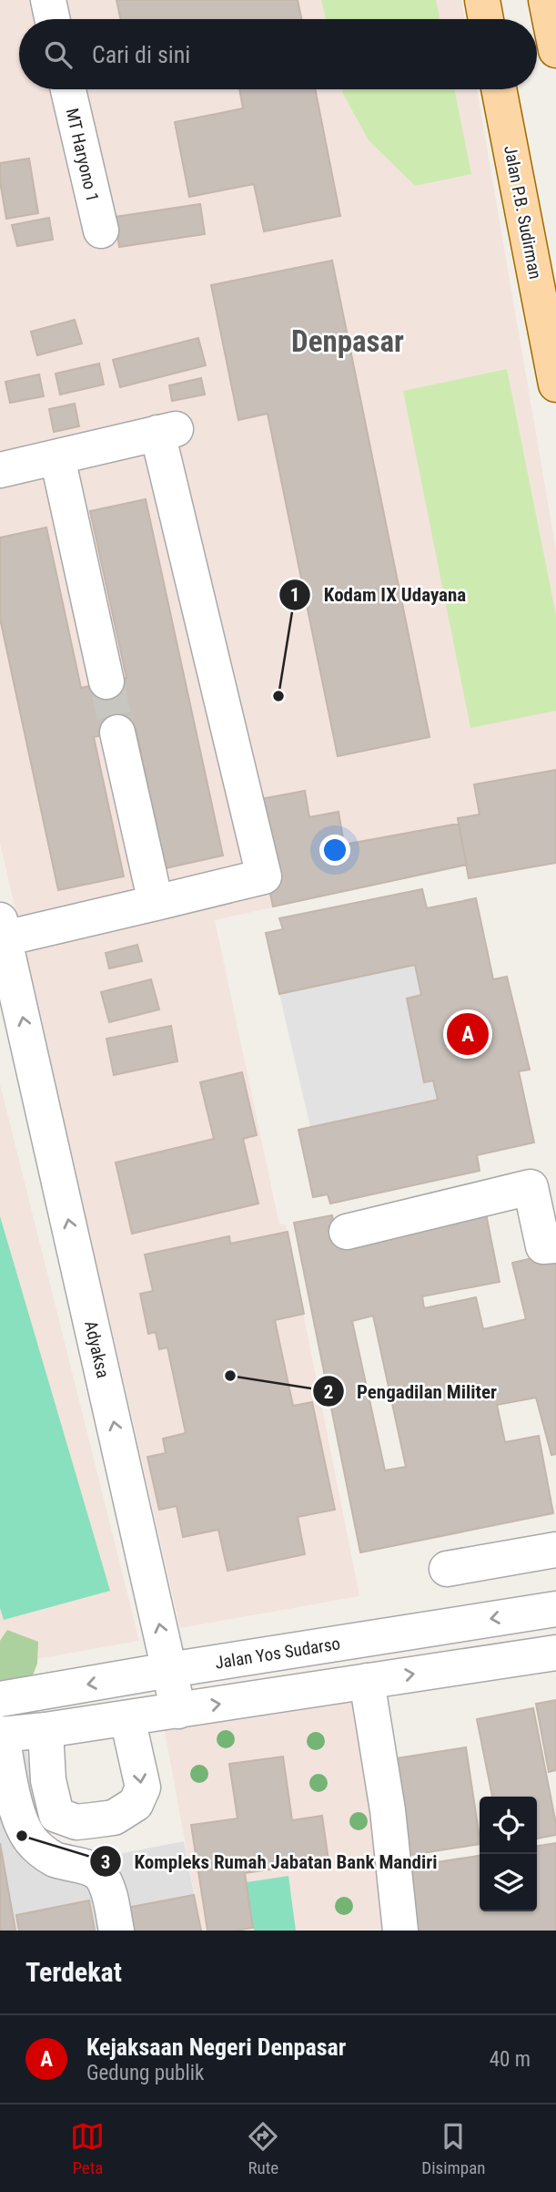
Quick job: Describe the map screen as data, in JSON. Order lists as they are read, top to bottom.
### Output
{
  "streets": {
    "main road": ["Jalan P.B. Sudirman"],
    "street": ["MT Haryono 1", "Adyaksa", "Jalan Yos Sudarso"]
  },
  "crossings": [
    ["Adyaksa", "Jalan Yos Sudarso"]
  ],
  "one_way": ["Adyaksa"],
  "districts": ["Denpasar"],
  "places": ["Kodam IX Udayana", "Pengadilan Militer", "Kompleks Rumah Jabatan Bank Mandiri"],
  "page": {
    "search": "Cari di sini",
    "pins": "A",
    "heading": "Terdekat",
    "list": [
      {
        "mark": "A",
        "name": "Kejaksaan Negeri Denpasar",
        "note": "Gedung publik",
        "value": "40 m"
      }
    ],
    "nav": ["Peta", "Rute", "Disimpan"]
  }
}
